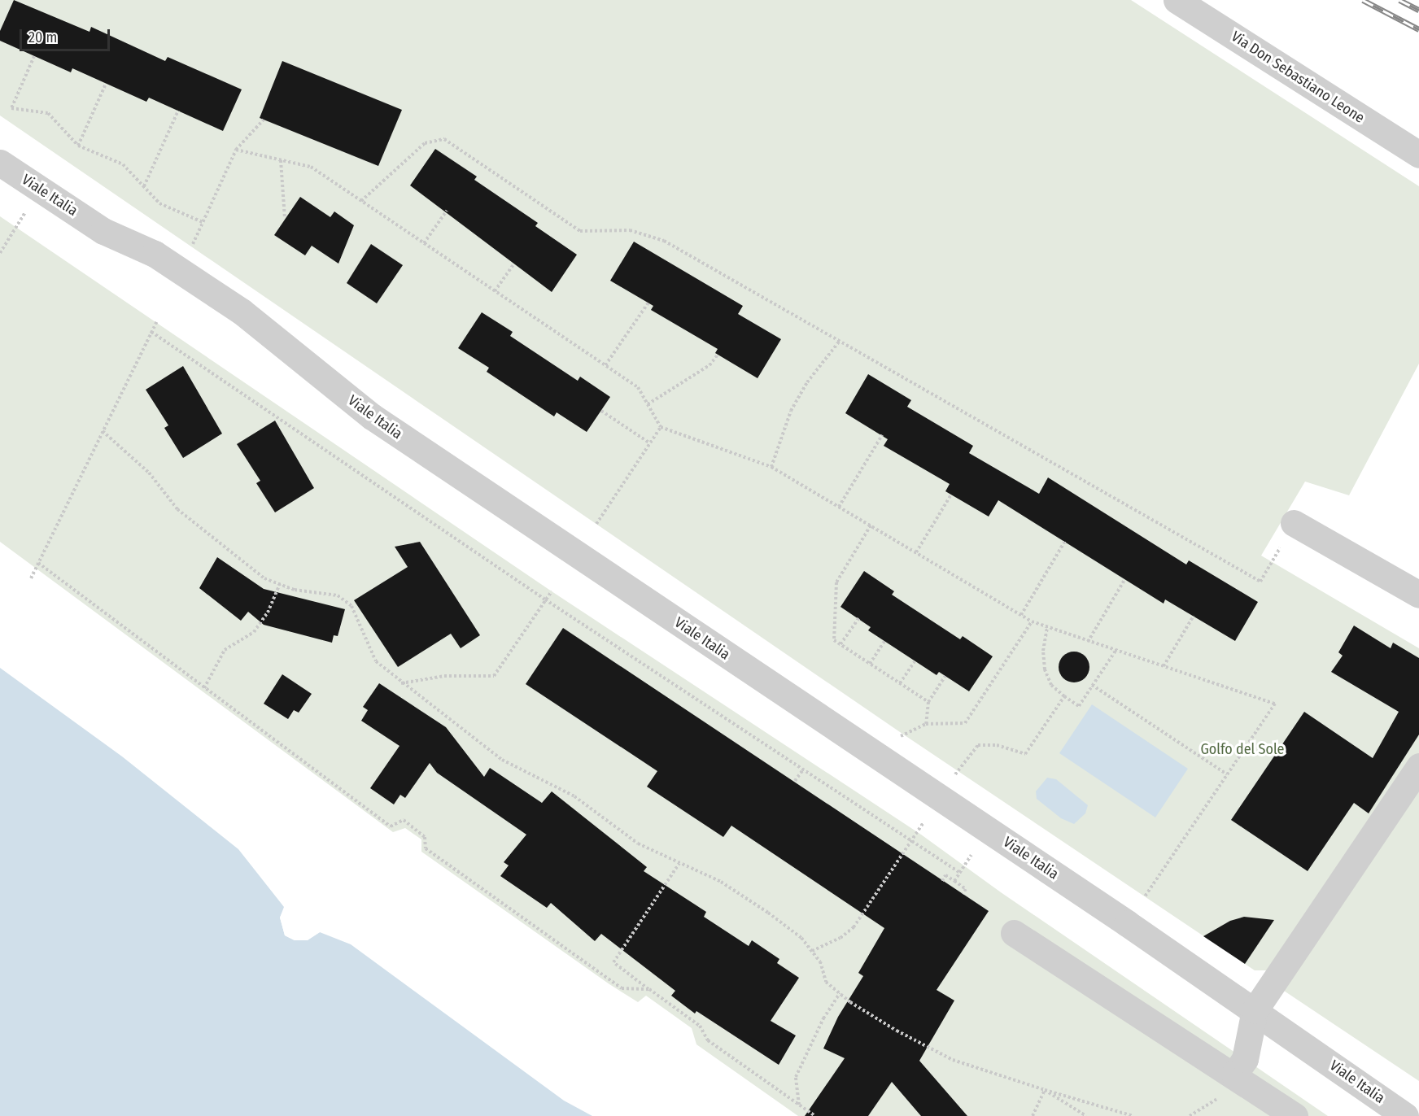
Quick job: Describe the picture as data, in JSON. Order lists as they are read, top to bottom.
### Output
{
  "streets": {
    "street": ["Via Don Sebastiano Leone", "Viale Italia"]
  },
  "parks": ["Golfo del Sole"],
  "scale_bar": "20 m"
}
